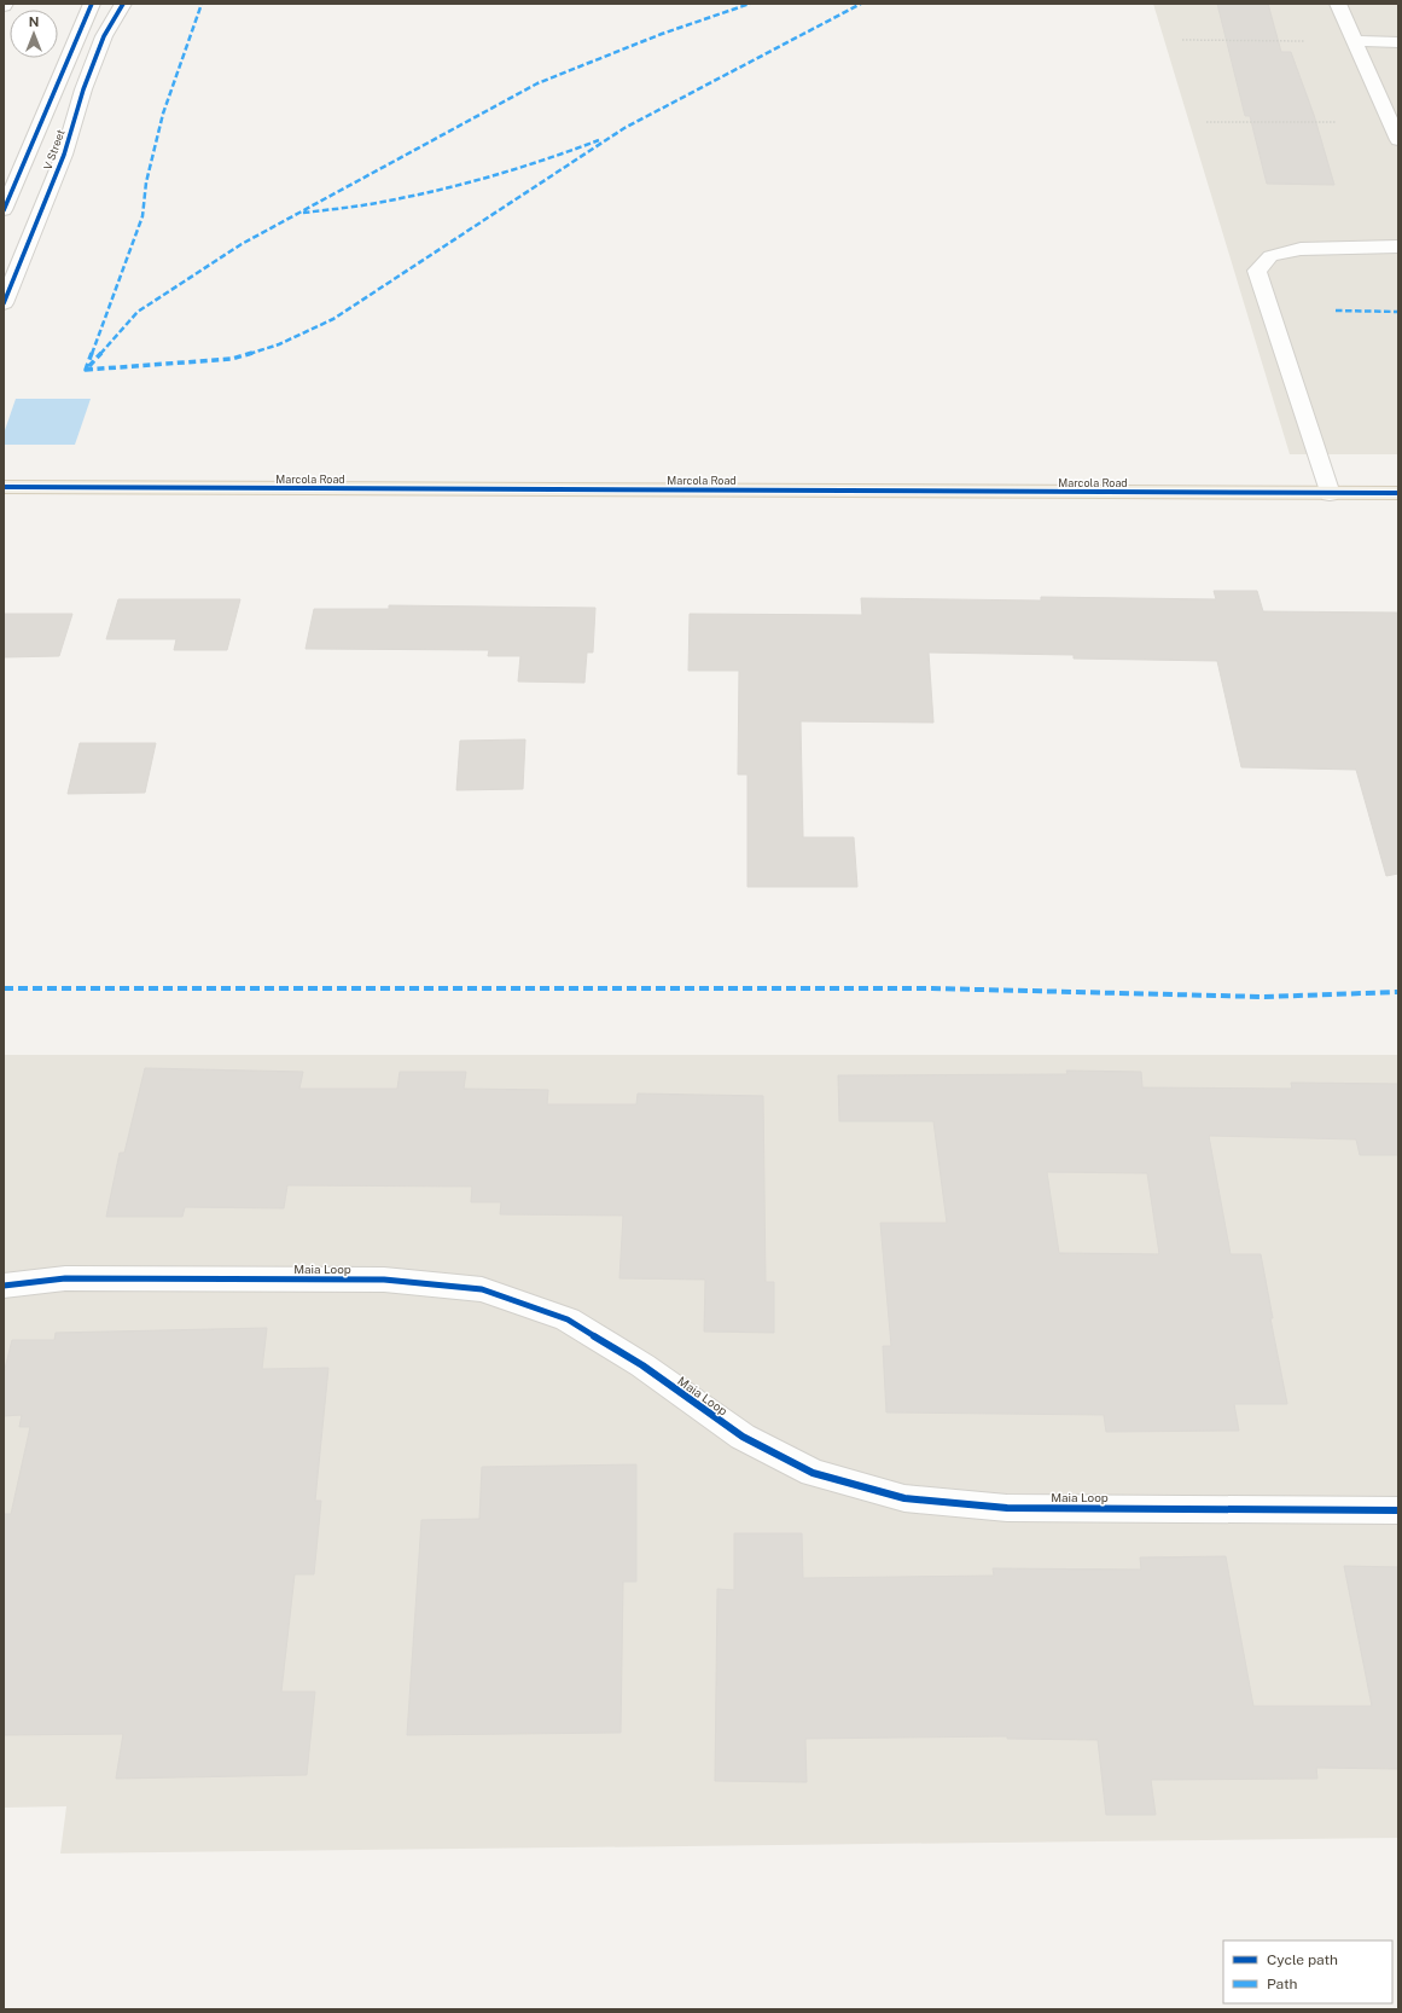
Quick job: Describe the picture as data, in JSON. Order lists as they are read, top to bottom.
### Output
{
  "streets": {
    "main road": ["Marcola Road"],
    "street": ["V Street", "Maia Loop"]
  },
  "legend": ["Cycle path", "Path"],
  "north": "top"
}
